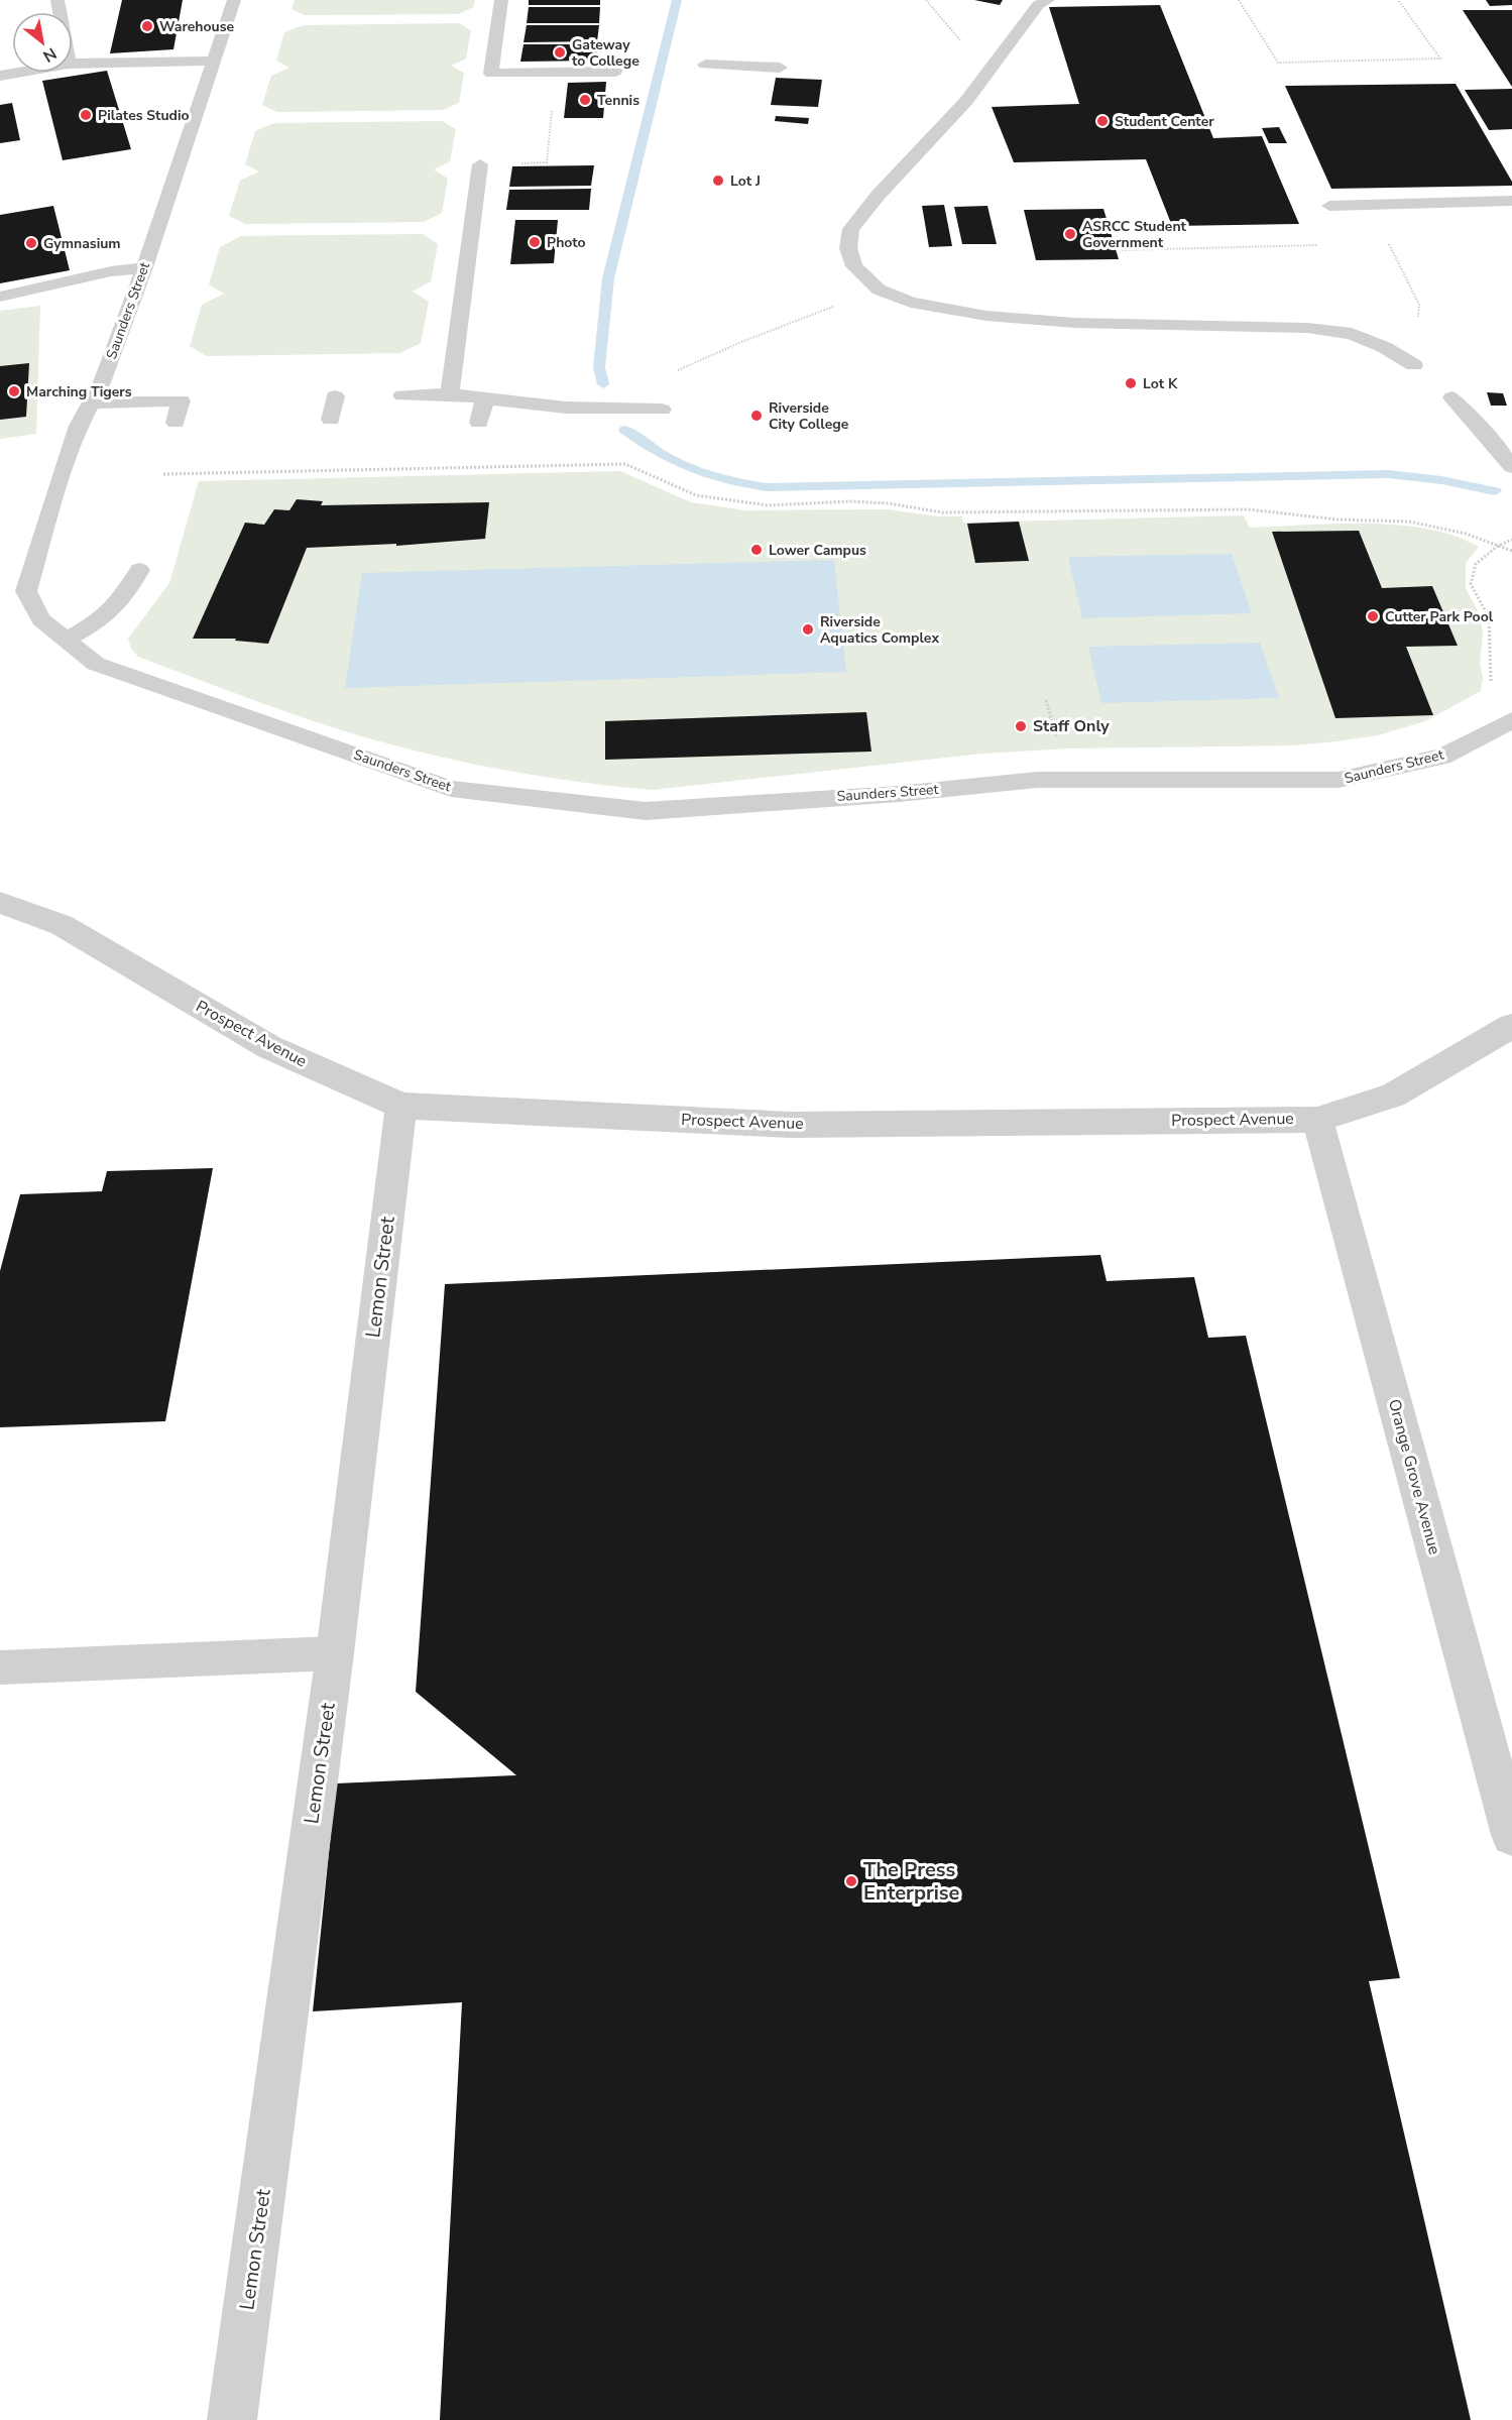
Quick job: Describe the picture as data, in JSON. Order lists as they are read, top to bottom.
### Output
{
  "streets": {
    "street": ["Prospect Avenue", "Lemon Street", "Orange Grove Avenue"],
    "lane": ["Saunders Street"]
  },
  "crossings": [
    ["Prospect Avenue", "Lemon Street"],
    ["Prospect Avenue", "Orange Grove Avenue"]
  ],
  "places": [
    "Warehouse",
    "Gateway to College",
    "Tennis",
    "Pilates Studio",
    "Student Center",
    "Lot J",
    "ASRCC Student Government",
    "Photo",
    "Gymnasium",
    "Lot K",
    "Marching Tigers",
    "Riverside City College",
    "Lower Campus",
    "Cutter Park Pool",
    "Riverside Aquatics Complex",
    "Staff Only",
    "The Press Enterprise"
  ],
  "north": "bottom right"
}
